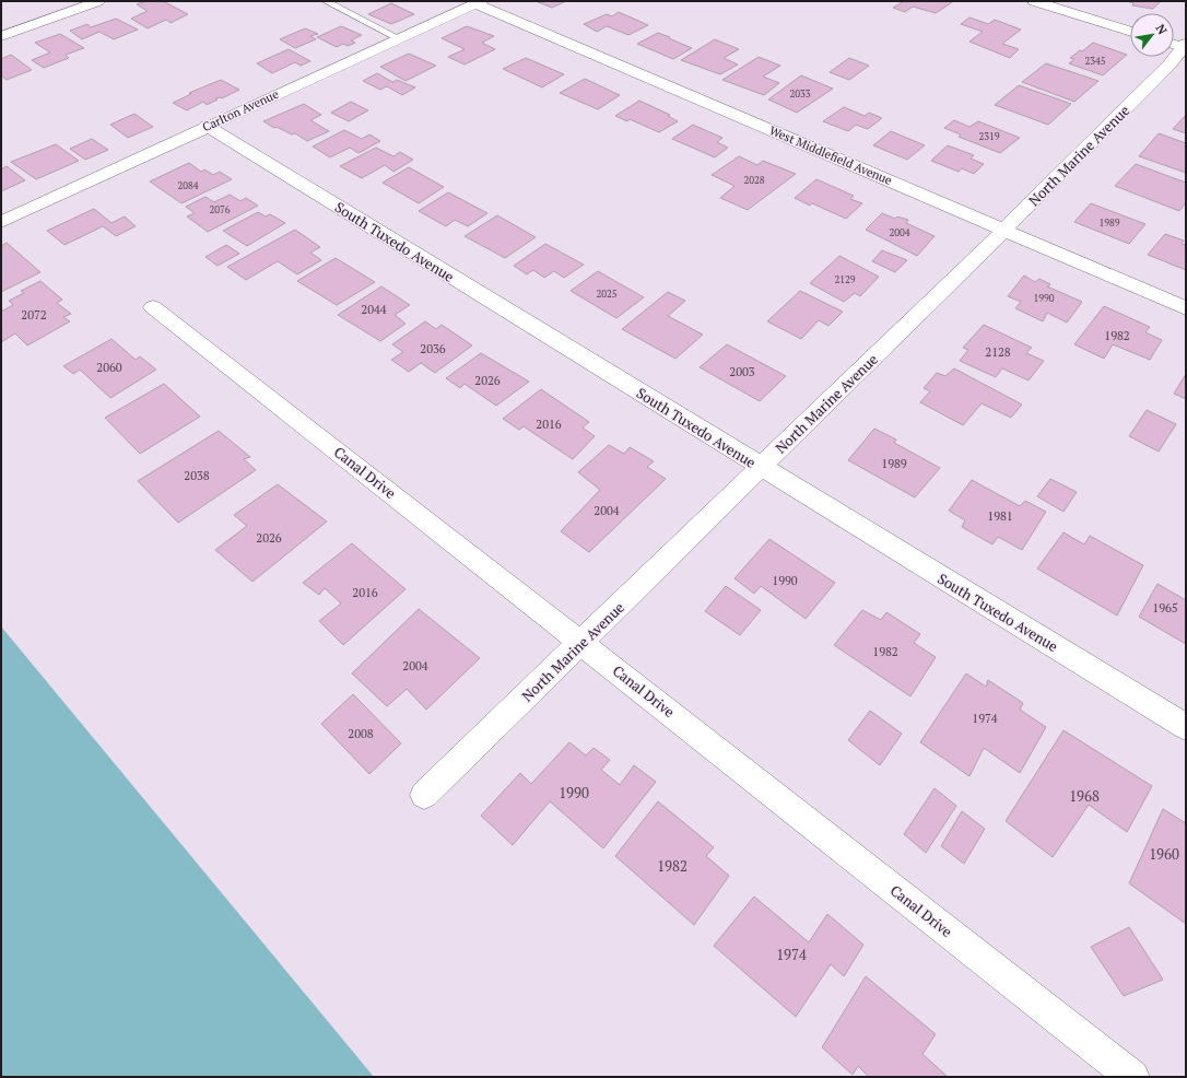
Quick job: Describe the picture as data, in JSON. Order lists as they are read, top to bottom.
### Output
{
  "streets": {
    "street": [
      "Carlton Avenue",
      "West Middlefield Avenue",
      "North Marine Avenue",
      "South Tuxedo Avenue",
      "Canal Drive"
    ]
  },
  "crossings": [
    ["Carlton Avenue", "West Middlefield Avenue"],
    ["Carlton Avenue", "South Tuxedo Avenue"],
    ["West Middlefield Avenue", "North Marine Avenue"],
    ["North Marine Avenue", "South Tuxedo Avenue"],
    ["North Marine Avenue", "Canal Drive"]
  ],
  "house_numbers": [
    "2345",
    "2033",
    "2319",
    "2028",
    "2084",
    "2076",
    "1989",
    "2004",
    "2129",
    "2025",
    "1990",
    "2044",
    "2072",
    "1982",
    "2036",
    "2128",
    "2060",
    "2003",
    "2026",
    "2016",
    "1989",
    "2038",
    "2004",
    "1981",
    "2026",
    "1990",
    "2016",
    "1965",
    "1982",
    "2004",
    "1974",
    "2008",
    "1990",
    "1968",
    "1960",
    "1982",
    "1974"
  ],
  "north": "top right"
}
